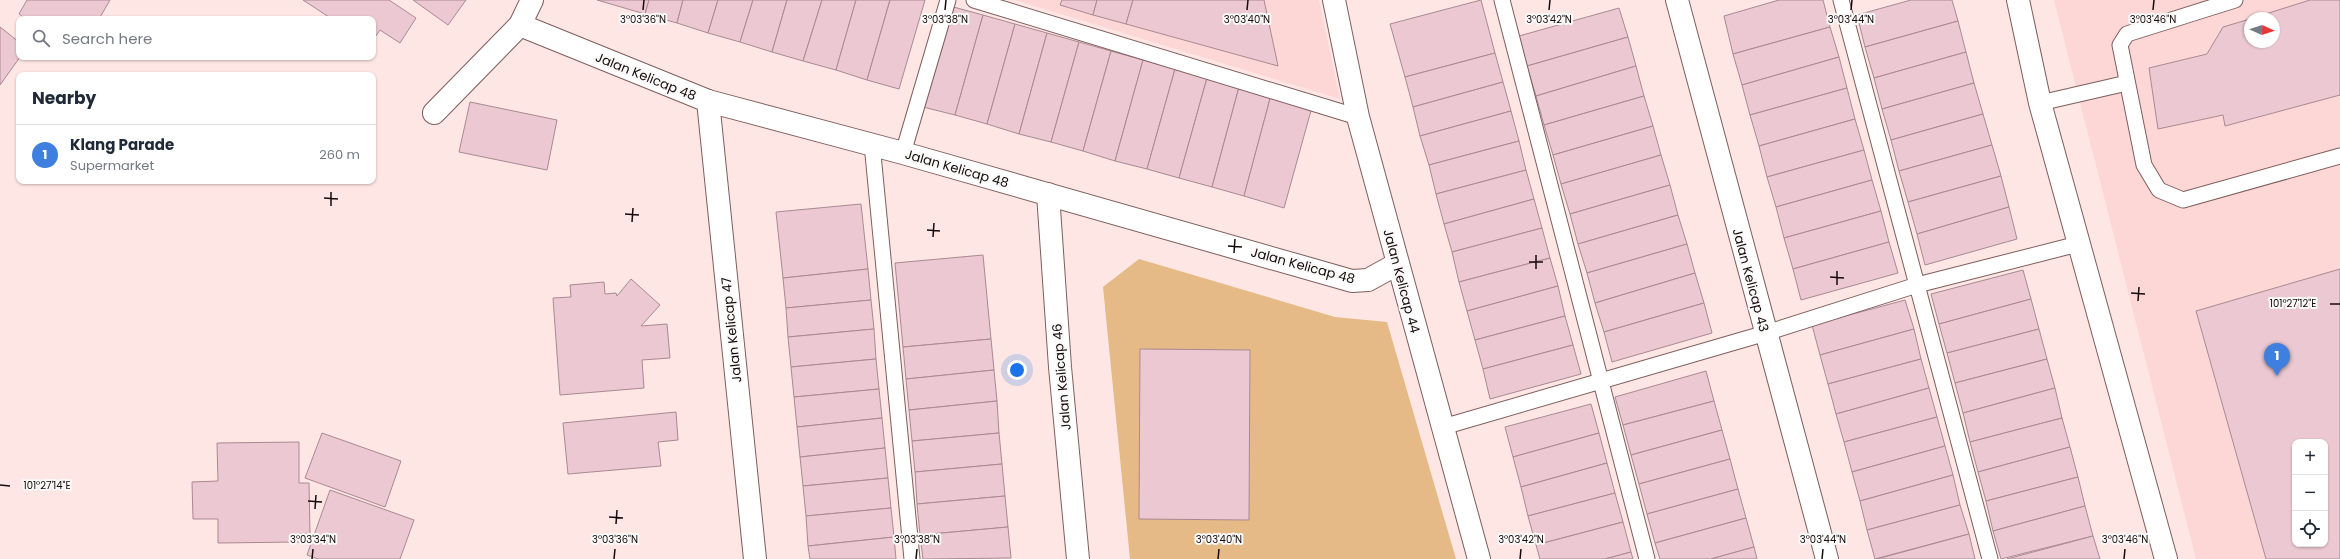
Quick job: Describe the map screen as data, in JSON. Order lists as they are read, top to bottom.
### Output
{
  "streets": {
    "street": [
      "Jalan Kelicap 48",
      "Jalan Kelicap 43",
      "Jalan Kelicap 44",
      "Jalan Kelicap 47",
      "Jalan Kelicap 46"
    ]
  },
  "crossings": [
    ["Jalan Kelicap 48", "Jalan Kelicap 44"],
    ["Jalan Kelicap 48", "Jalan Kelicap 47"],
    ["Jalan Kelicap 48", "Jalan Kelicap 46"]
  ],
  "north": "right",
  "page": {
    "search": "Search here",
    "heading": "Nearby",
    "list": [
      {
        "mark": "1",
        "name": "Klang Parade",
        "note": "Supermarket",
        "value": "260 m"
      }
    ],
    "pins": "1",
    "map_buttons": ["+", "−"]
  },
  "coordinates": [
    "3°03'36\"N",
    "3°03'38\"N",
    "3°03'40\"N",
    "3°03'42\"N",
    "3°03'44\"N",
    "3°03'46\"N",
    "101°27'12\"E",
    "101°27'14\"E",
    "3°03'34\"N"
  ]
}
